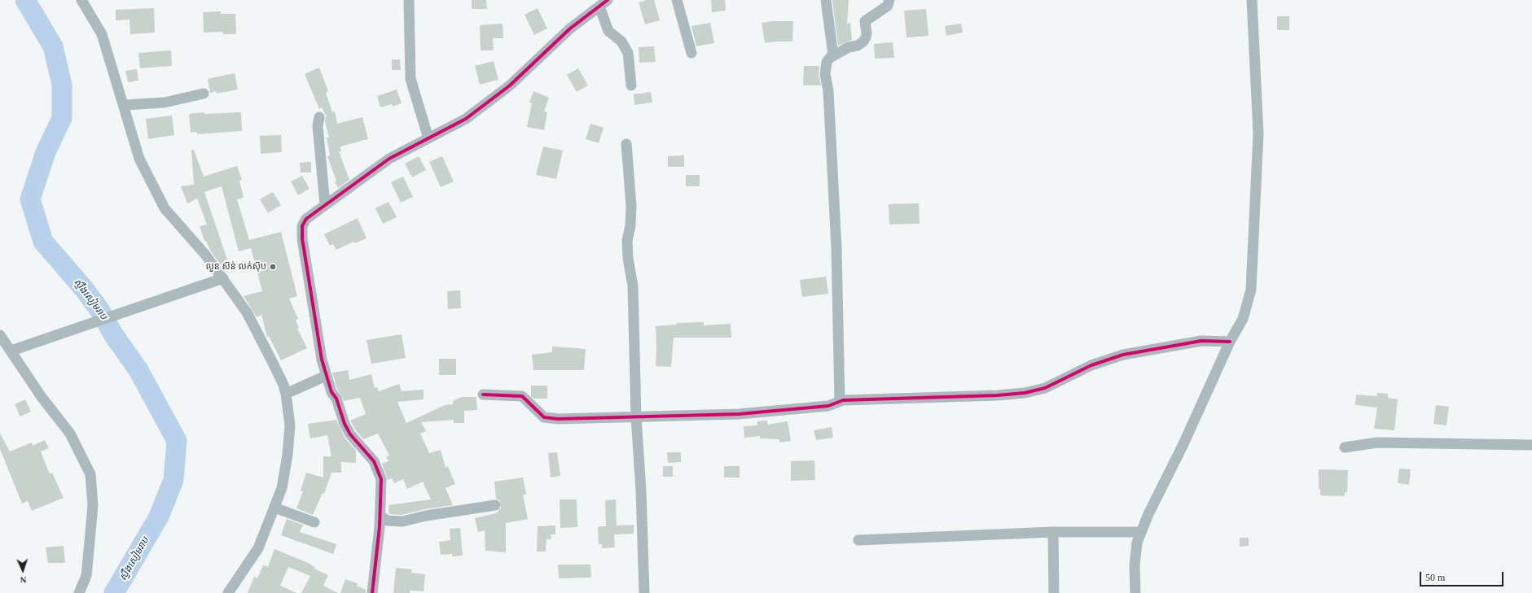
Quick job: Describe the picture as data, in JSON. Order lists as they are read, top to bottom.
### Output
{
  "water": ["ស្ទឹងសៀមរាប"],
  "places": ["លួន ស៊ន់ លក់ស៊ុប"],
  "scale_bar": "50 m",
  "north": "bottom"
}
